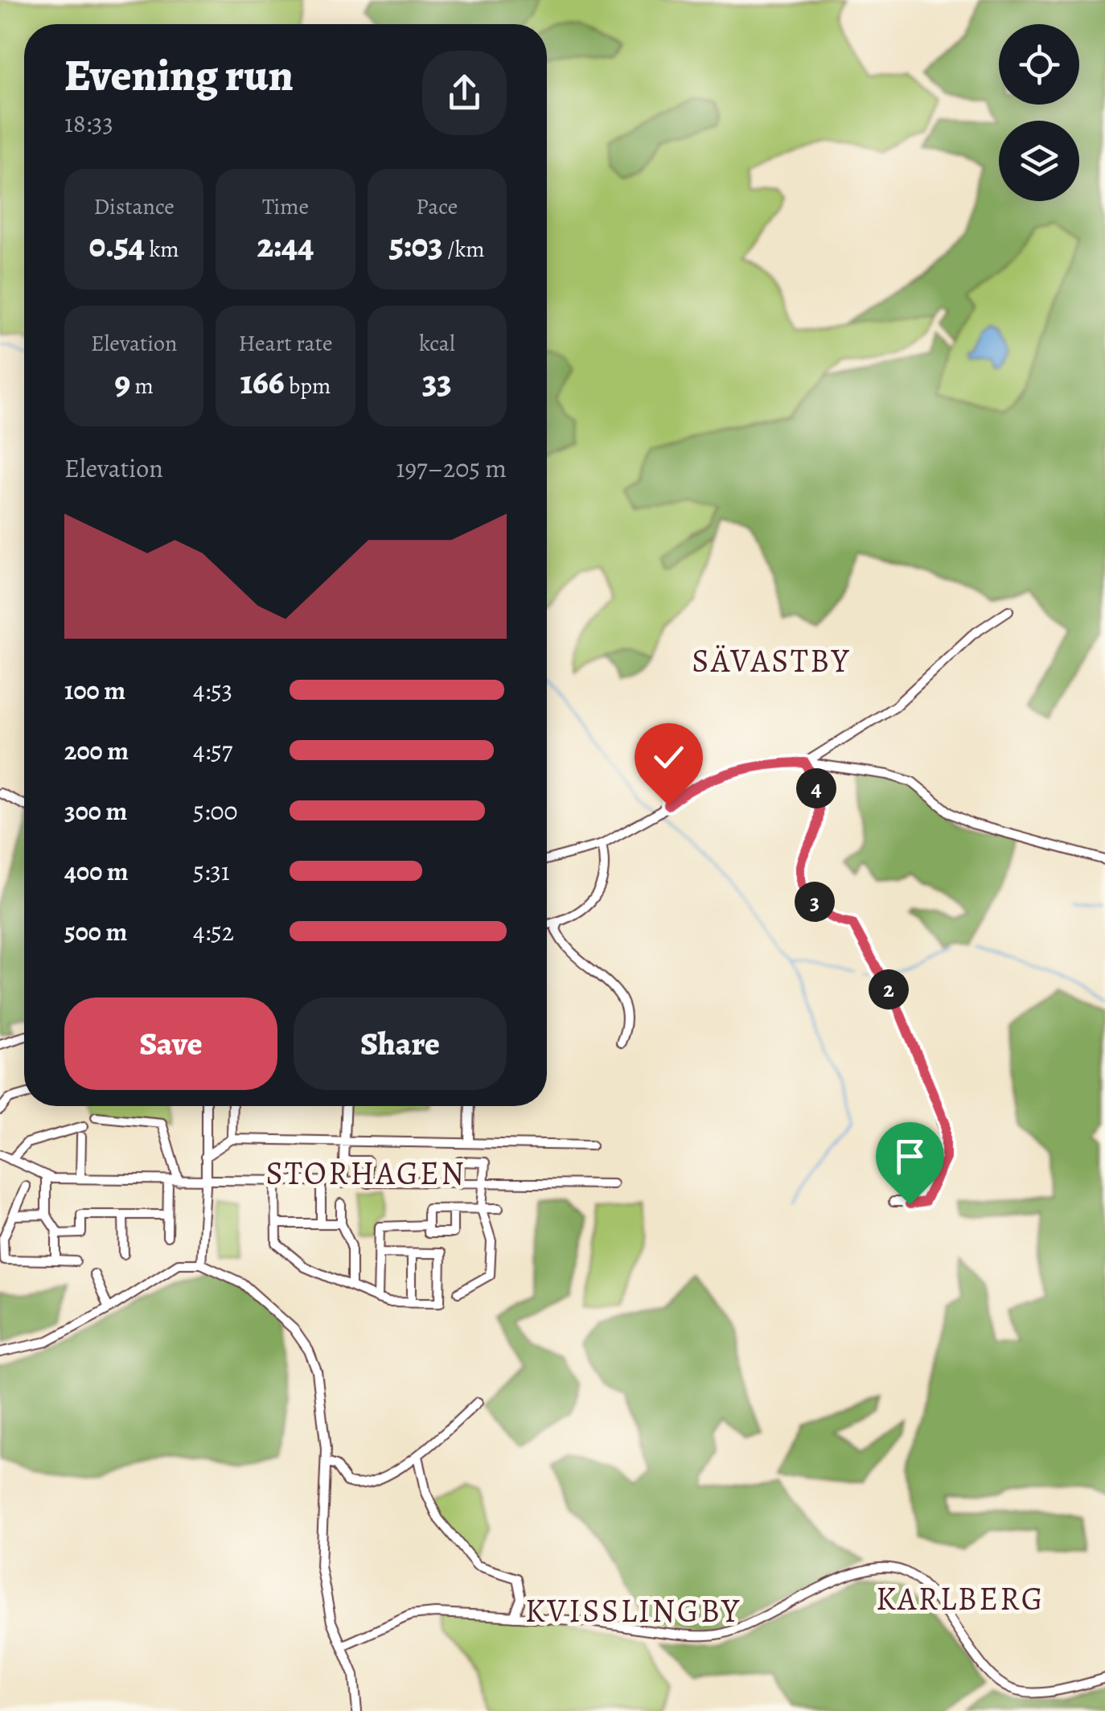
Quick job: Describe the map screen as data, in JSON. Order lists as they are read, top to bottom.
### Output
{
  "districts": [
    "SÄVASTBY",
    "STORHAGEN",
    "KARLBERG",
    "KVISSLINGBY"
  ],
  "page": {
    "heading": ["Evening run", "18:33"],
    "stats": [
      ["Distance", "0.54 km"],
      ["Time", "2:44"],
      ["Pace", "5:03 /km"],
      ["Elevation", "9 m"],
      ["Heart rate", "166 bpm"],
      ["kcal", "33"]
    ],
    "chart": ["Elevation", "197–205 m"],
    "list": [
      {
        "name": "100 m",
        "note": "4:53"
      },
      {
        "name": "200 m",
        "note": "4:57"
      },
      {
        "name": "300 m",
        "note": "5:00"
      },
      {
        "name": "400 m",
        "note": "5:31"
      },
      {
        "name": "500 m",
        "note": "4:52"
      }
    ],
    "pins": ["4", "3", "2"],
    "buttons": ["Save", "Share"]
  }
}
